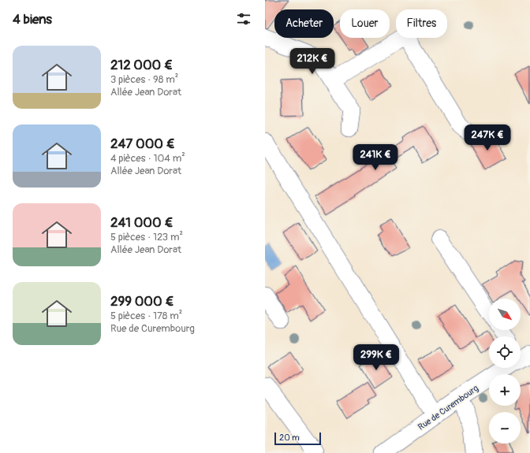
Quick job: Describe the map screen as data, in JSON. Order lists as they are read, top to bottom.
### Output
{
  "streets": {
    "street": ["Rue de Curembourg"]
  },
  "scale_bar": "20 m",
  "north": "bottom right",
  "page": {
    "heading": "4 biens",
    "chip": ["Acheter", "Louer", "Filtres"],
    "list": [
      {
        "name": "212 000 €",
        "note": "3 pièces · 98 m² · Allée Jean Dorat"
      },
      {
        "name": "247 000 €",
        "note": "4 pièces · 104 m² · Allée Jean Dorat"
      },
      {
        "name": "241 000 €",
        "note": "5 pièces · 123 m² · Allée Jean Dorat"
      },
      {
        "name": "299 000 €",
        "note": "5 pièces · 178 m² · Rue de Curembourg"
      }
    ],
    "price": [
      "212K €",
      "247K €",
      "241K €",
      "299K €"
    ],
    "map_buttons": ["+", "−"],
    "scale": "20 m"
  }
}
